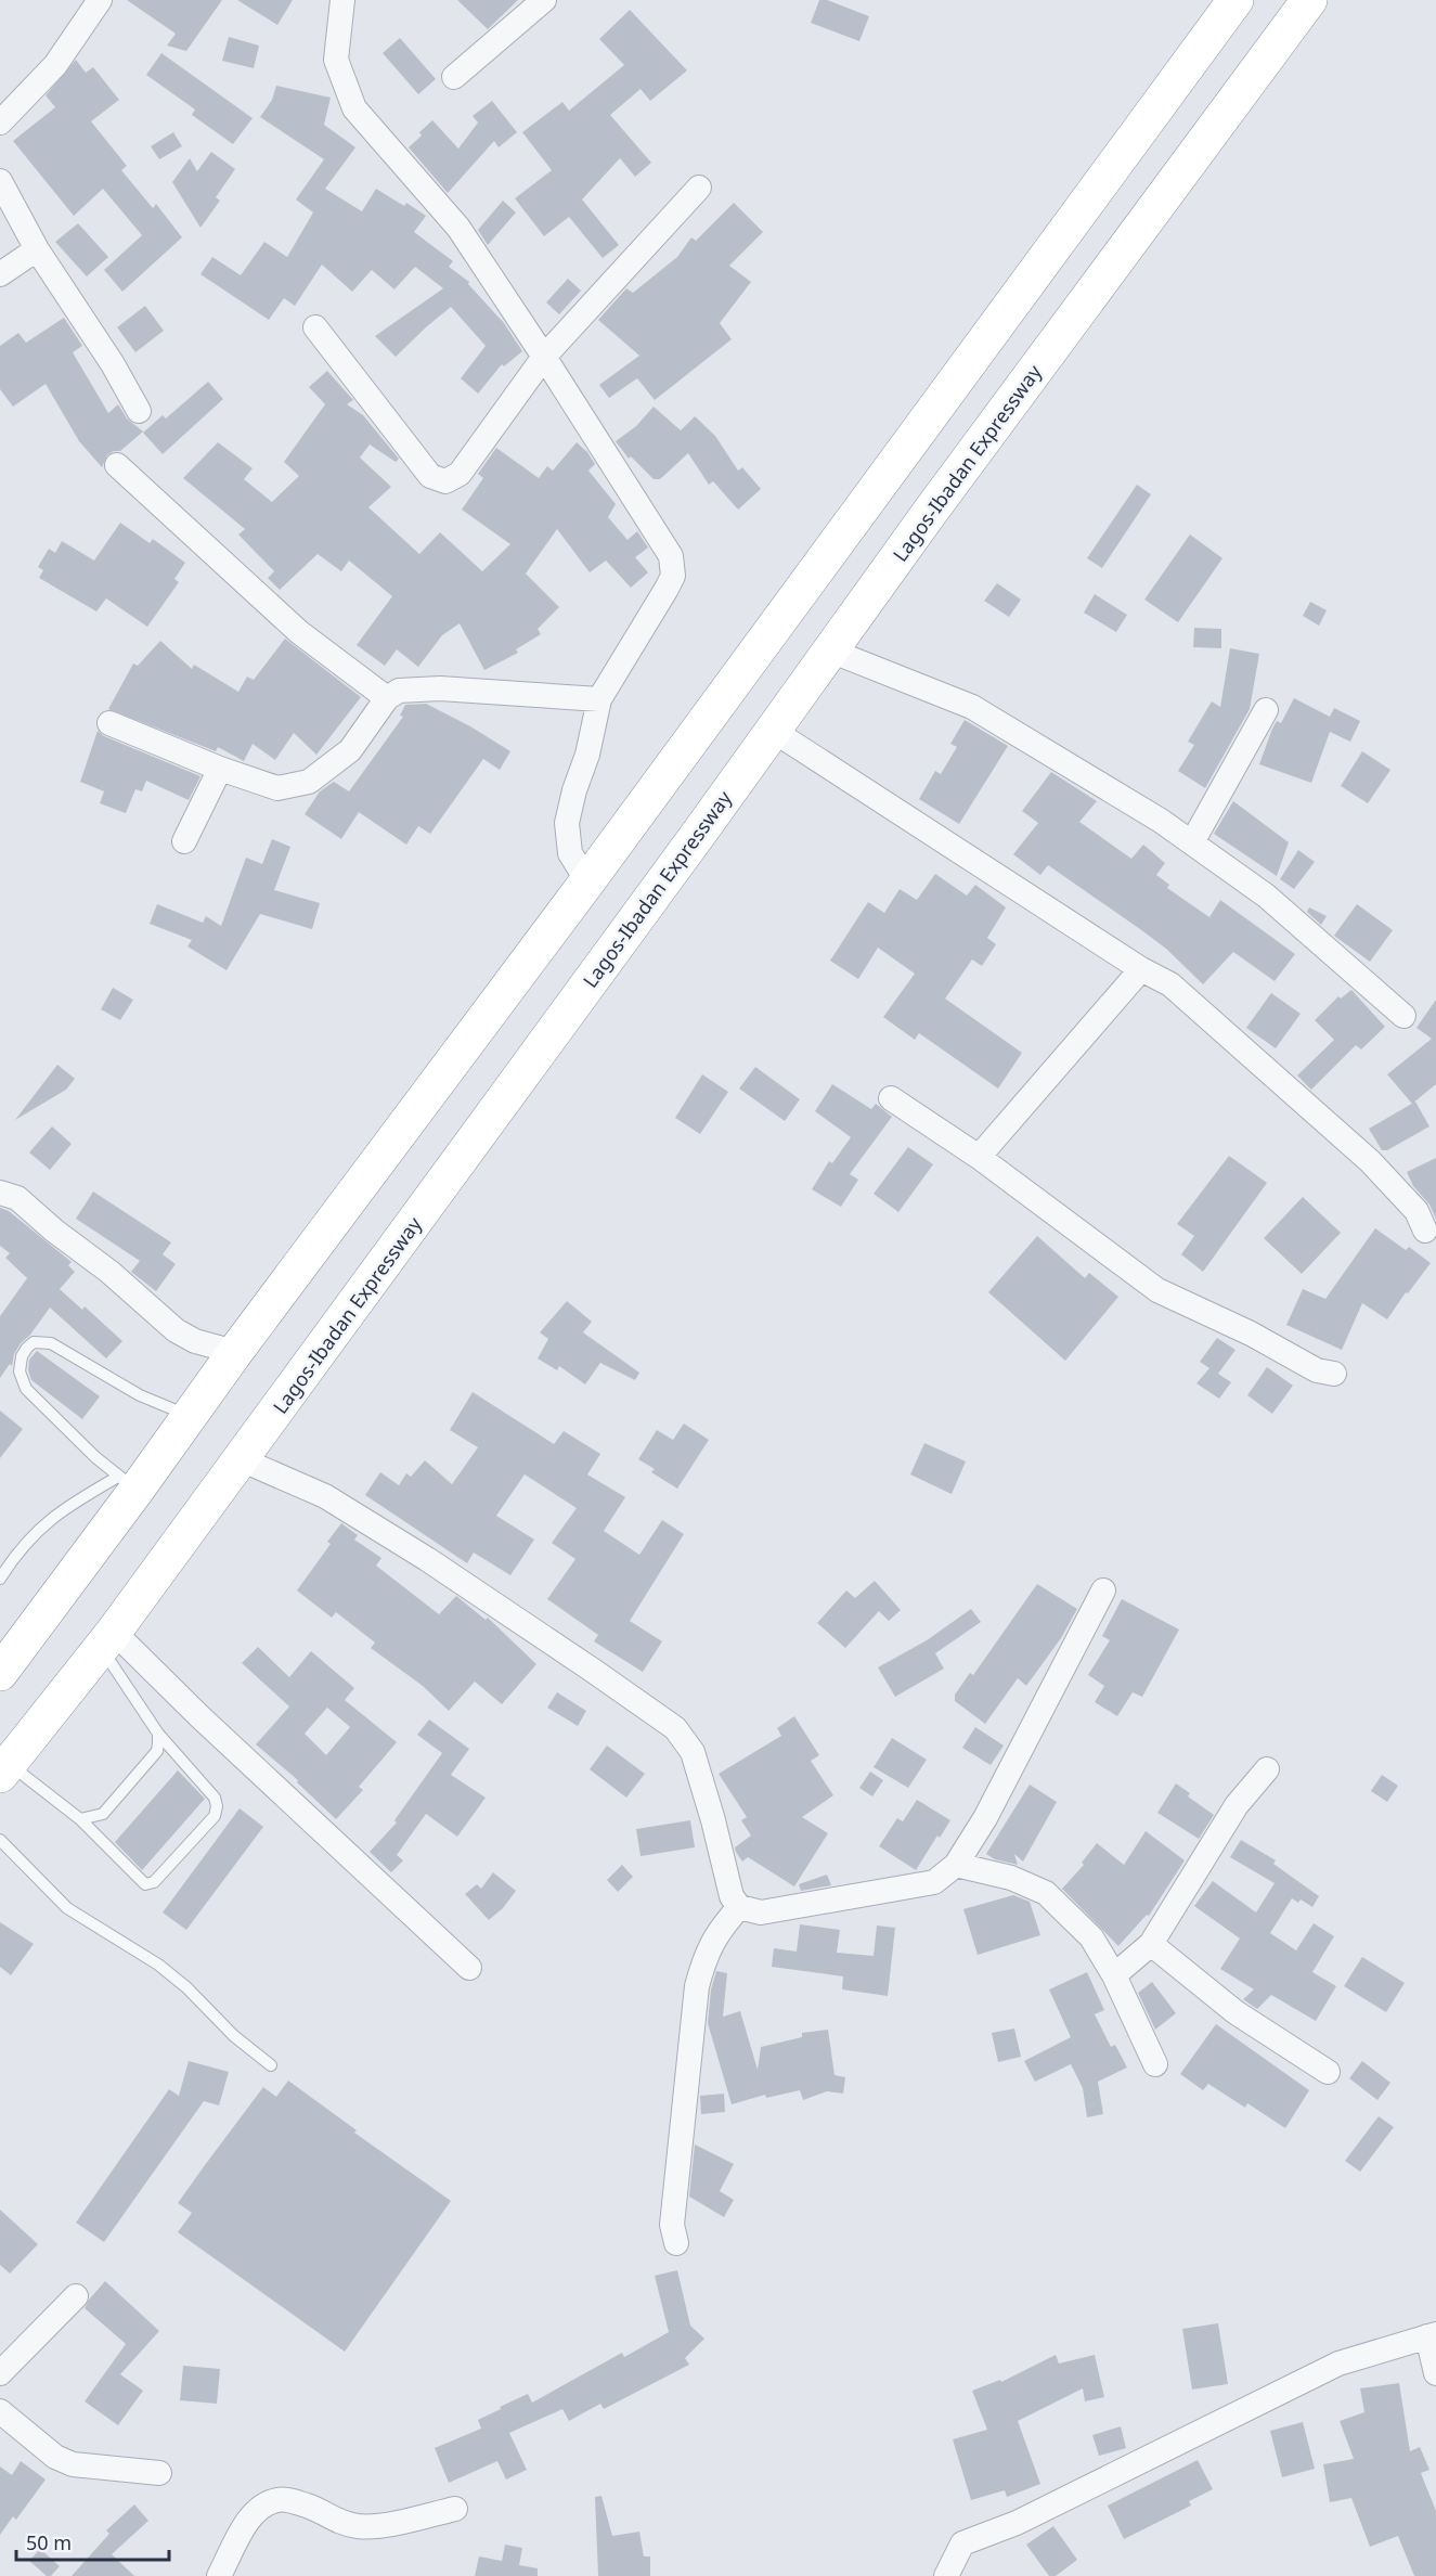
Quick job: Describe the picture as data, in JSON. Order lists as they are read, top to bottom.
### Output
{
  "streets": {
    "highway": ["Lagos-Ibadan Expressway"]
  },
  "scale_bar": "50 m"
}
